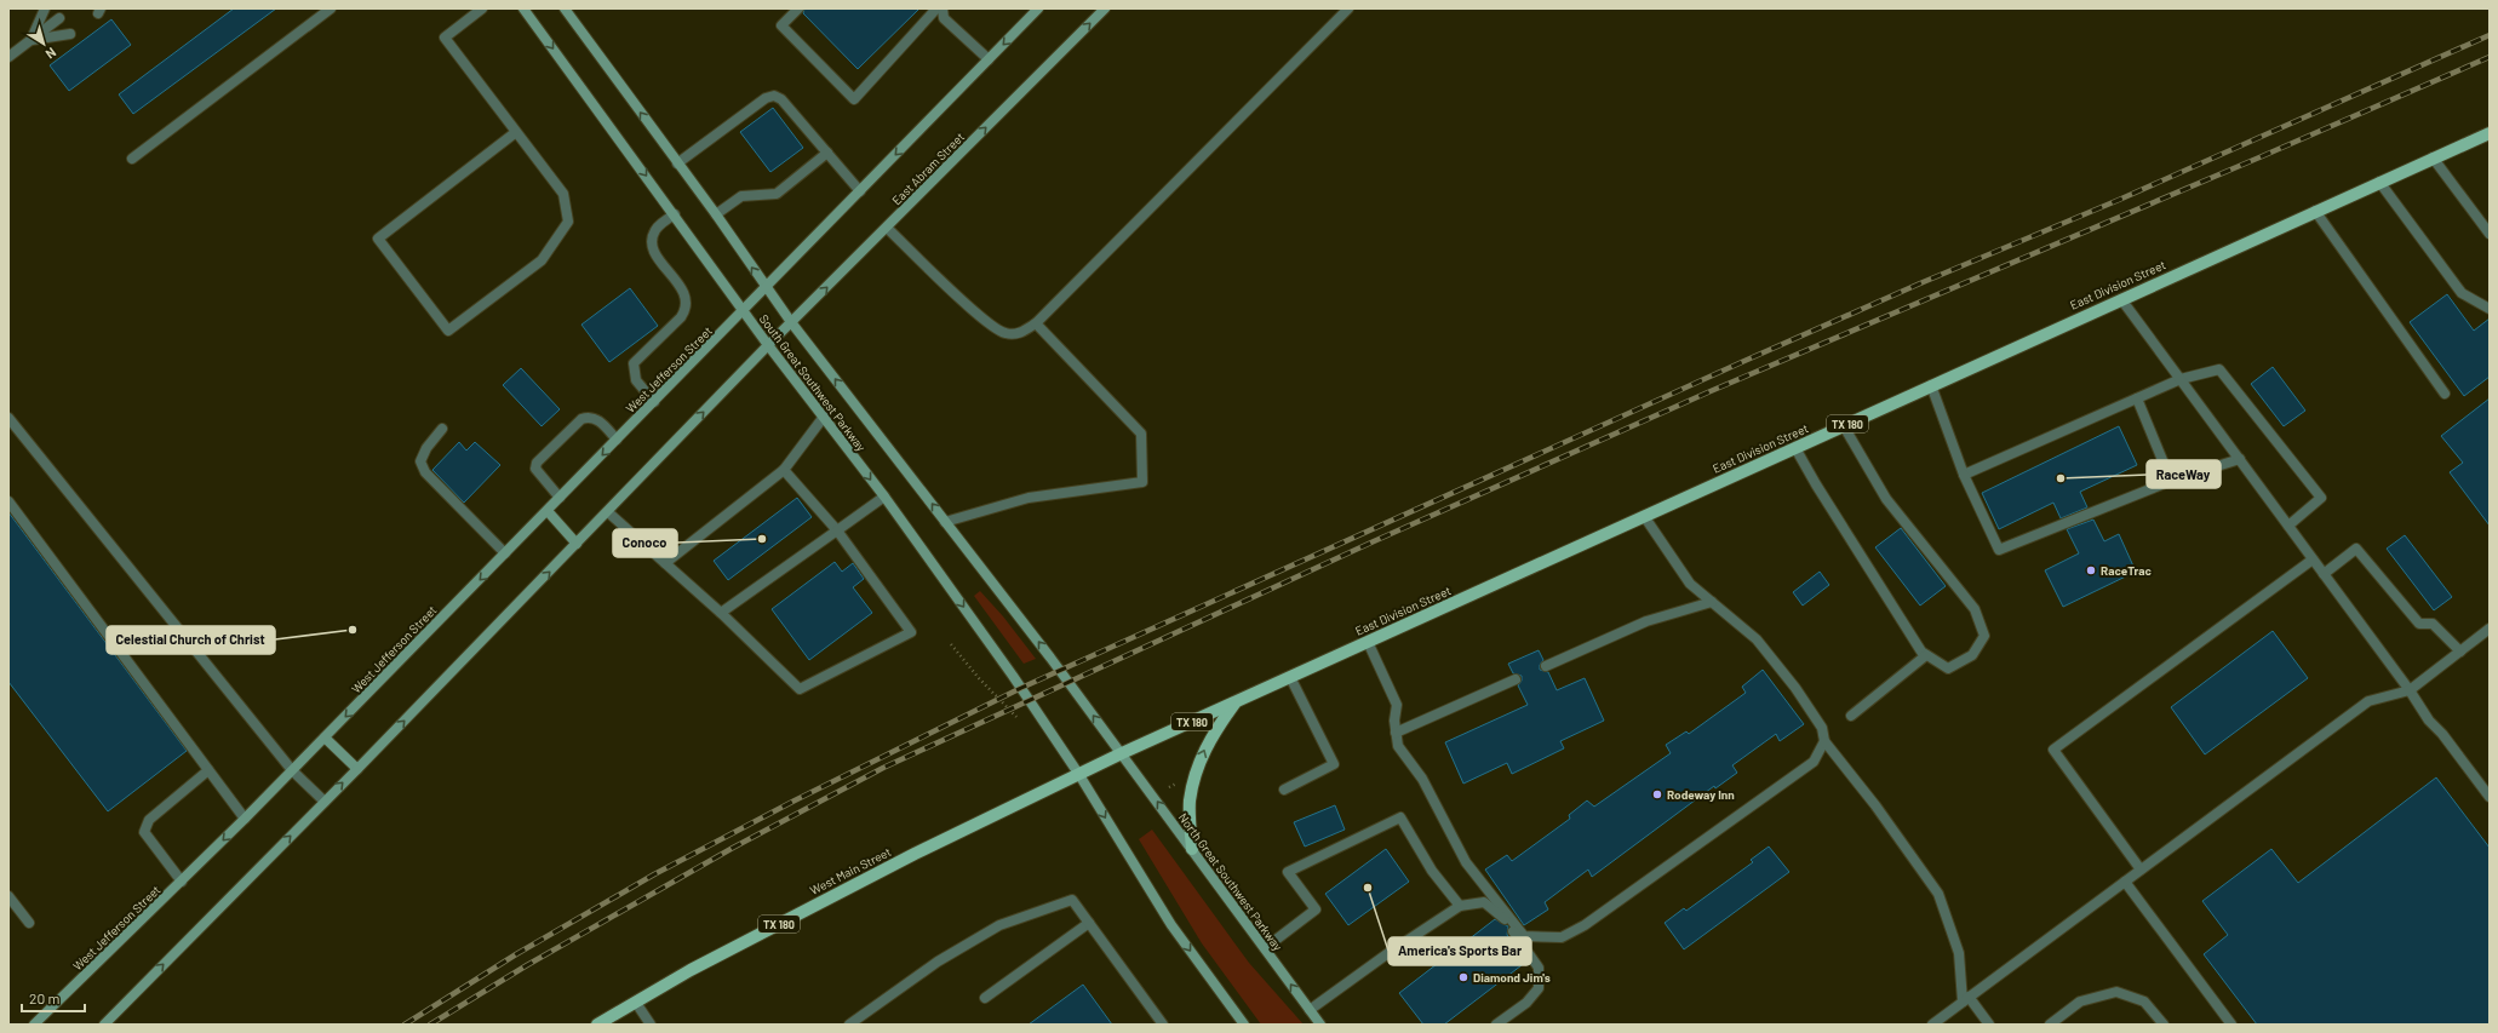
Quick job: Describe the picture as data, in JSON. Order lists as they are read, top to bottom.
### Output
{
  "streets": {
    "main road": [
      "East Abram Street",
      "East Division Street",
      "West Jefferson Street",
      "South Great Southwest Parkway",
      "TX 180",
      "West Main Street",
      "North Great Southwest Parkway"
    ]
  },
  "crossings": [
    ["East Abram Street", "South Great Southwest Parkway"],
    ["East Division Street", "South Great Southwest Parkway"],
    ["East Division Street", "West Main Street"],
    ["East Division Street", "North Great Southwest Parkway"],
    ["West Jefferson Street", "South Great Southwest Parkway"],
    ["South Great Southwest Parkway", "West Main Street"],
    ["South Great Southwest Parkway", "North Great Southwest Parkway"],
    ["West Main Street", "North Great Southwest Parkway"]
  ],
  "places": [
    "RaceWay",
    "Conoco",
    "RaceTrac",
    "Celestial Church of Christ",
    "Rodeway Inn",
    "America's Sports Bar",
    "Diamond Jim's"
  ],
  "scale_bar": "20 m",
  "north": "bottom right"
}
